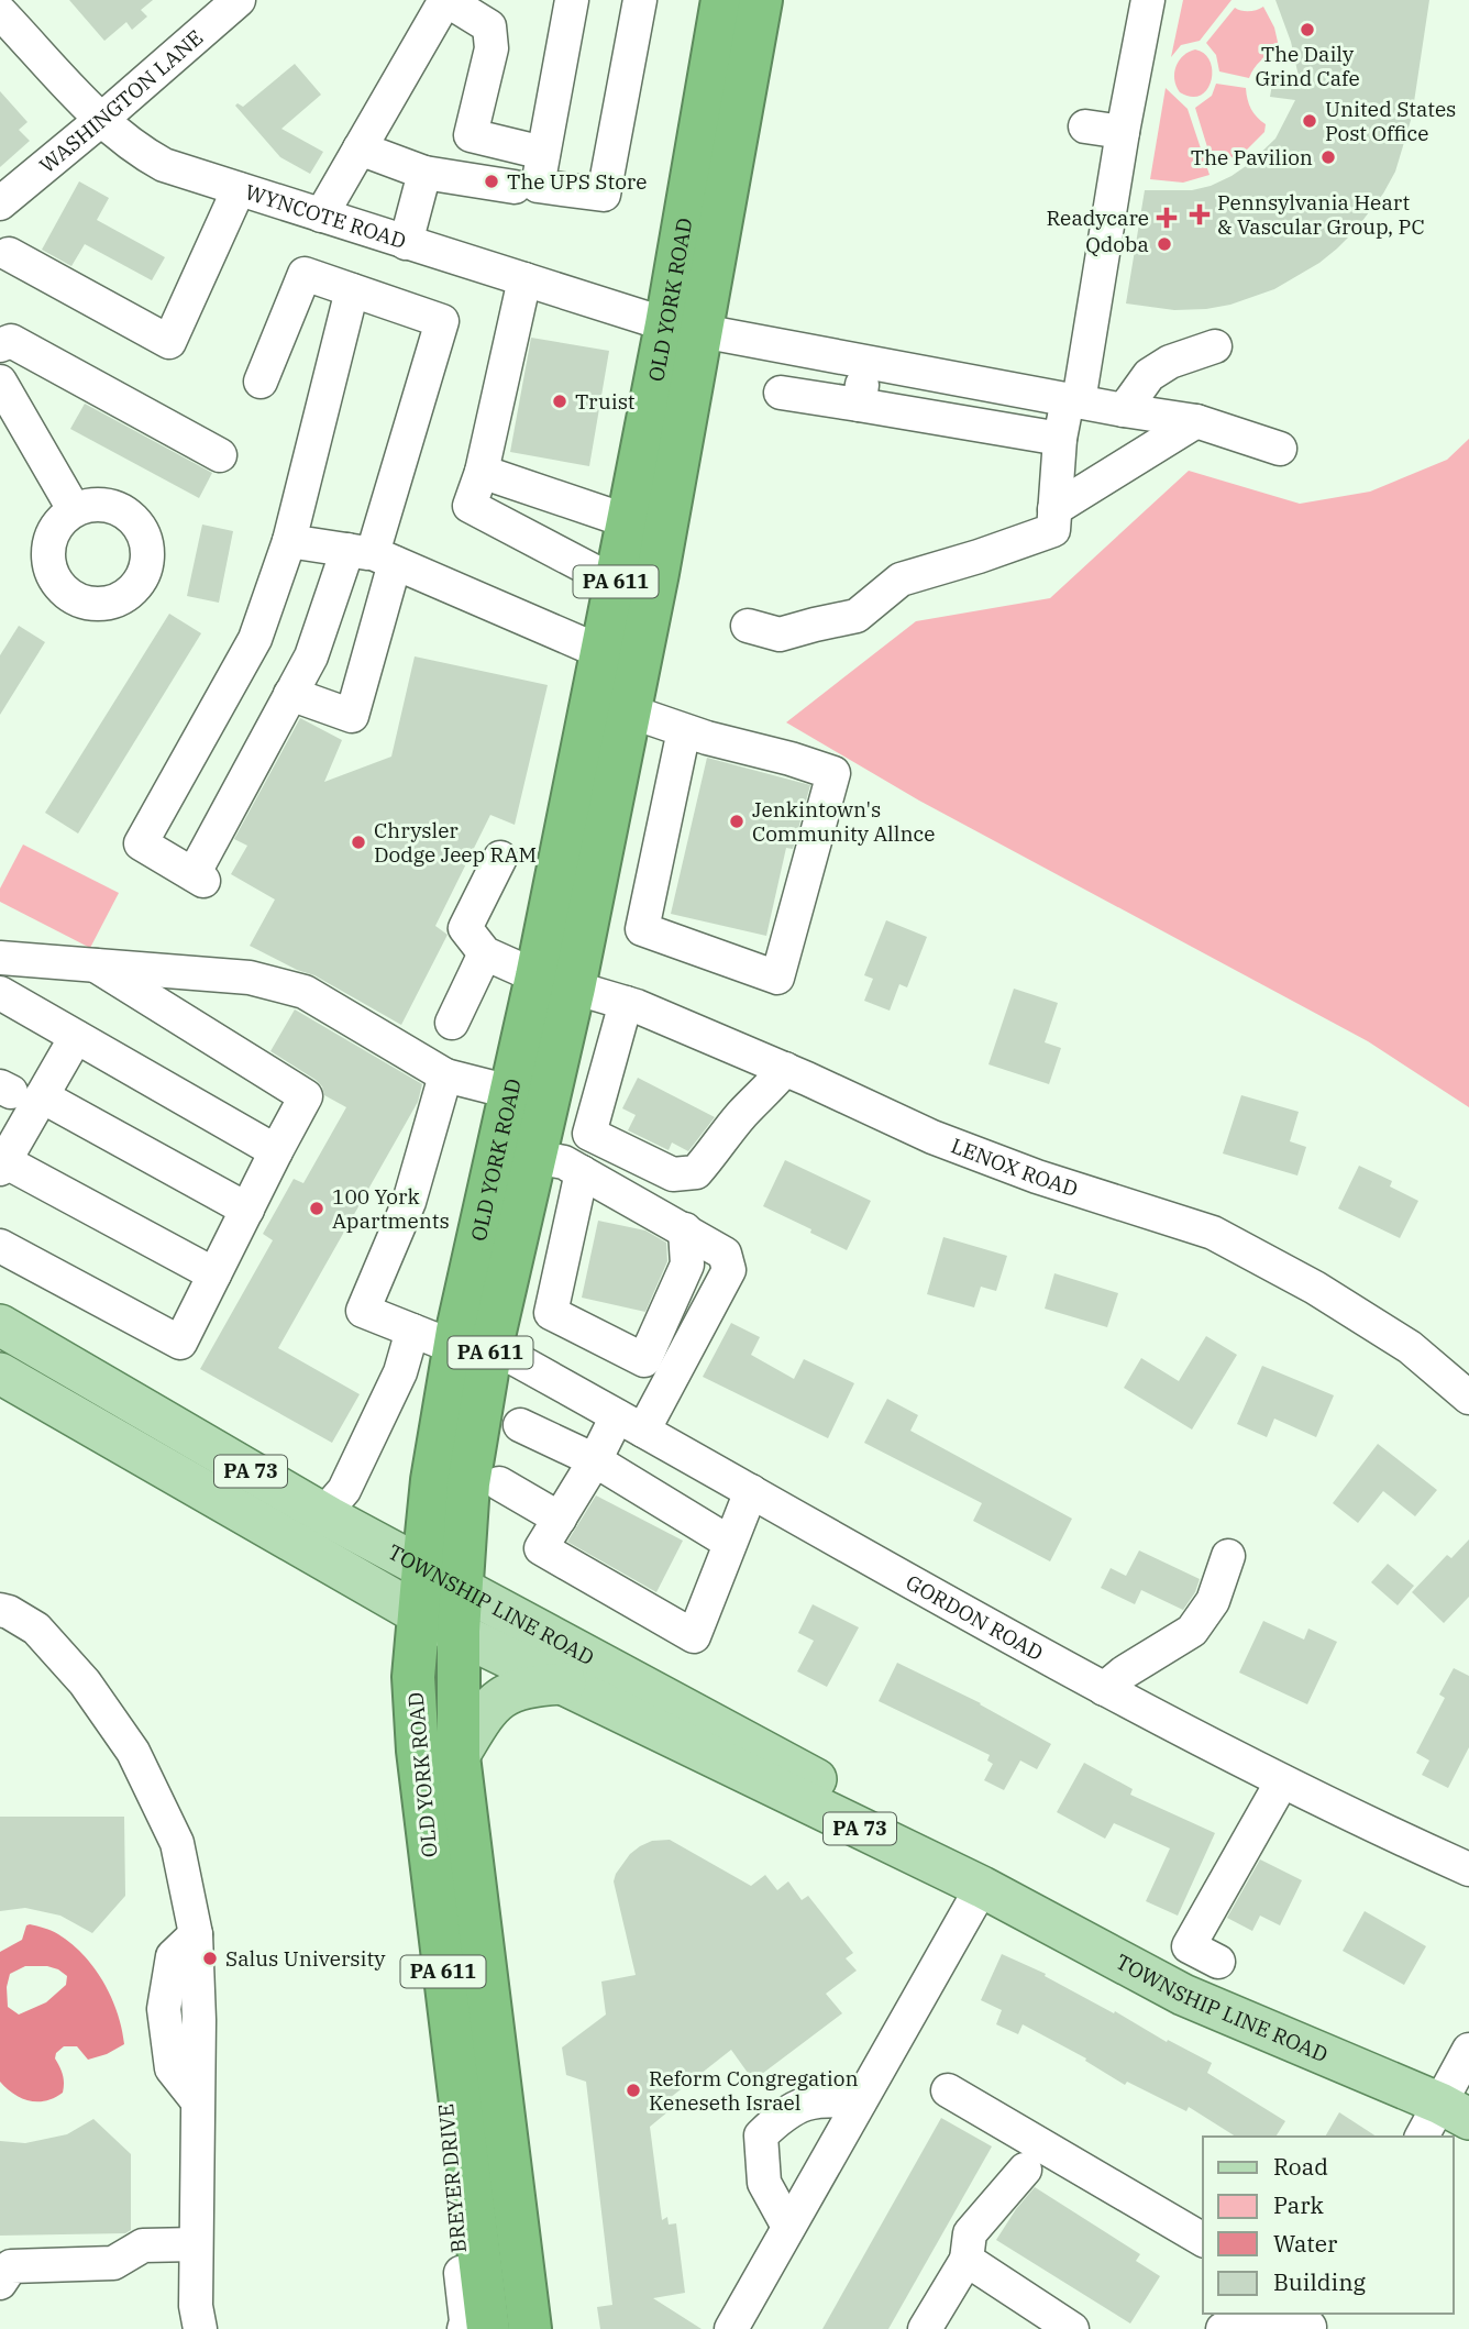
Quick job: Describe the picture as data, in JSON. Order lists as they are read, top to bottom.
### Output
{
  "streets": {
    "highway": ["OLD YORK ROAD", "PA 611"],
    "main road": ["PA 73", "TOWNSHIP LINE ROAD"],
    "street": [
      "WASHINGTON LANE",
      "WYNCOTE ROAD",
      "LENOX ROAD",
      "GORDON ROAD",
      "BREYER DRIVE"
    ]
  },
  "crossings": [
    ["WASHINGTON LANE", "WYNCOTE ROAD"],
    ["WYNCOTE ROAD", "OLD YORK ROAD"],
    ["OLD YORK ROAD", "LENOX ROAD"],
    ["OLD YORK ROAD", "TOWNSHIP LINE ROAD"],
    ["OLD YORK ROAD", "GORDON ROAD"],
    ["OLD YORK ROAD", "BREYER DRIVE"]
  ],
  "places": {
    "other": [
      "The Daily Grind Cafe",
      "United States Post Office",
      "The Pavilion",
      "The UPS Store",
      "Qdoba",
      "Truist",
      "Jenkintown's Community Allnce",
      "Chrysler Dodge Jeep RAM",
      "100 York Apartments",
      "Salus University",
      "Reform Congregation Keneseth Israel"
    ],
    "health": ["Pennsylvania Heart & Vascular Group, PC", "Readycare"]
  },
  "legend": [
    "Road",
    "Park",
    "Water",
    "Building"
  ]
}
